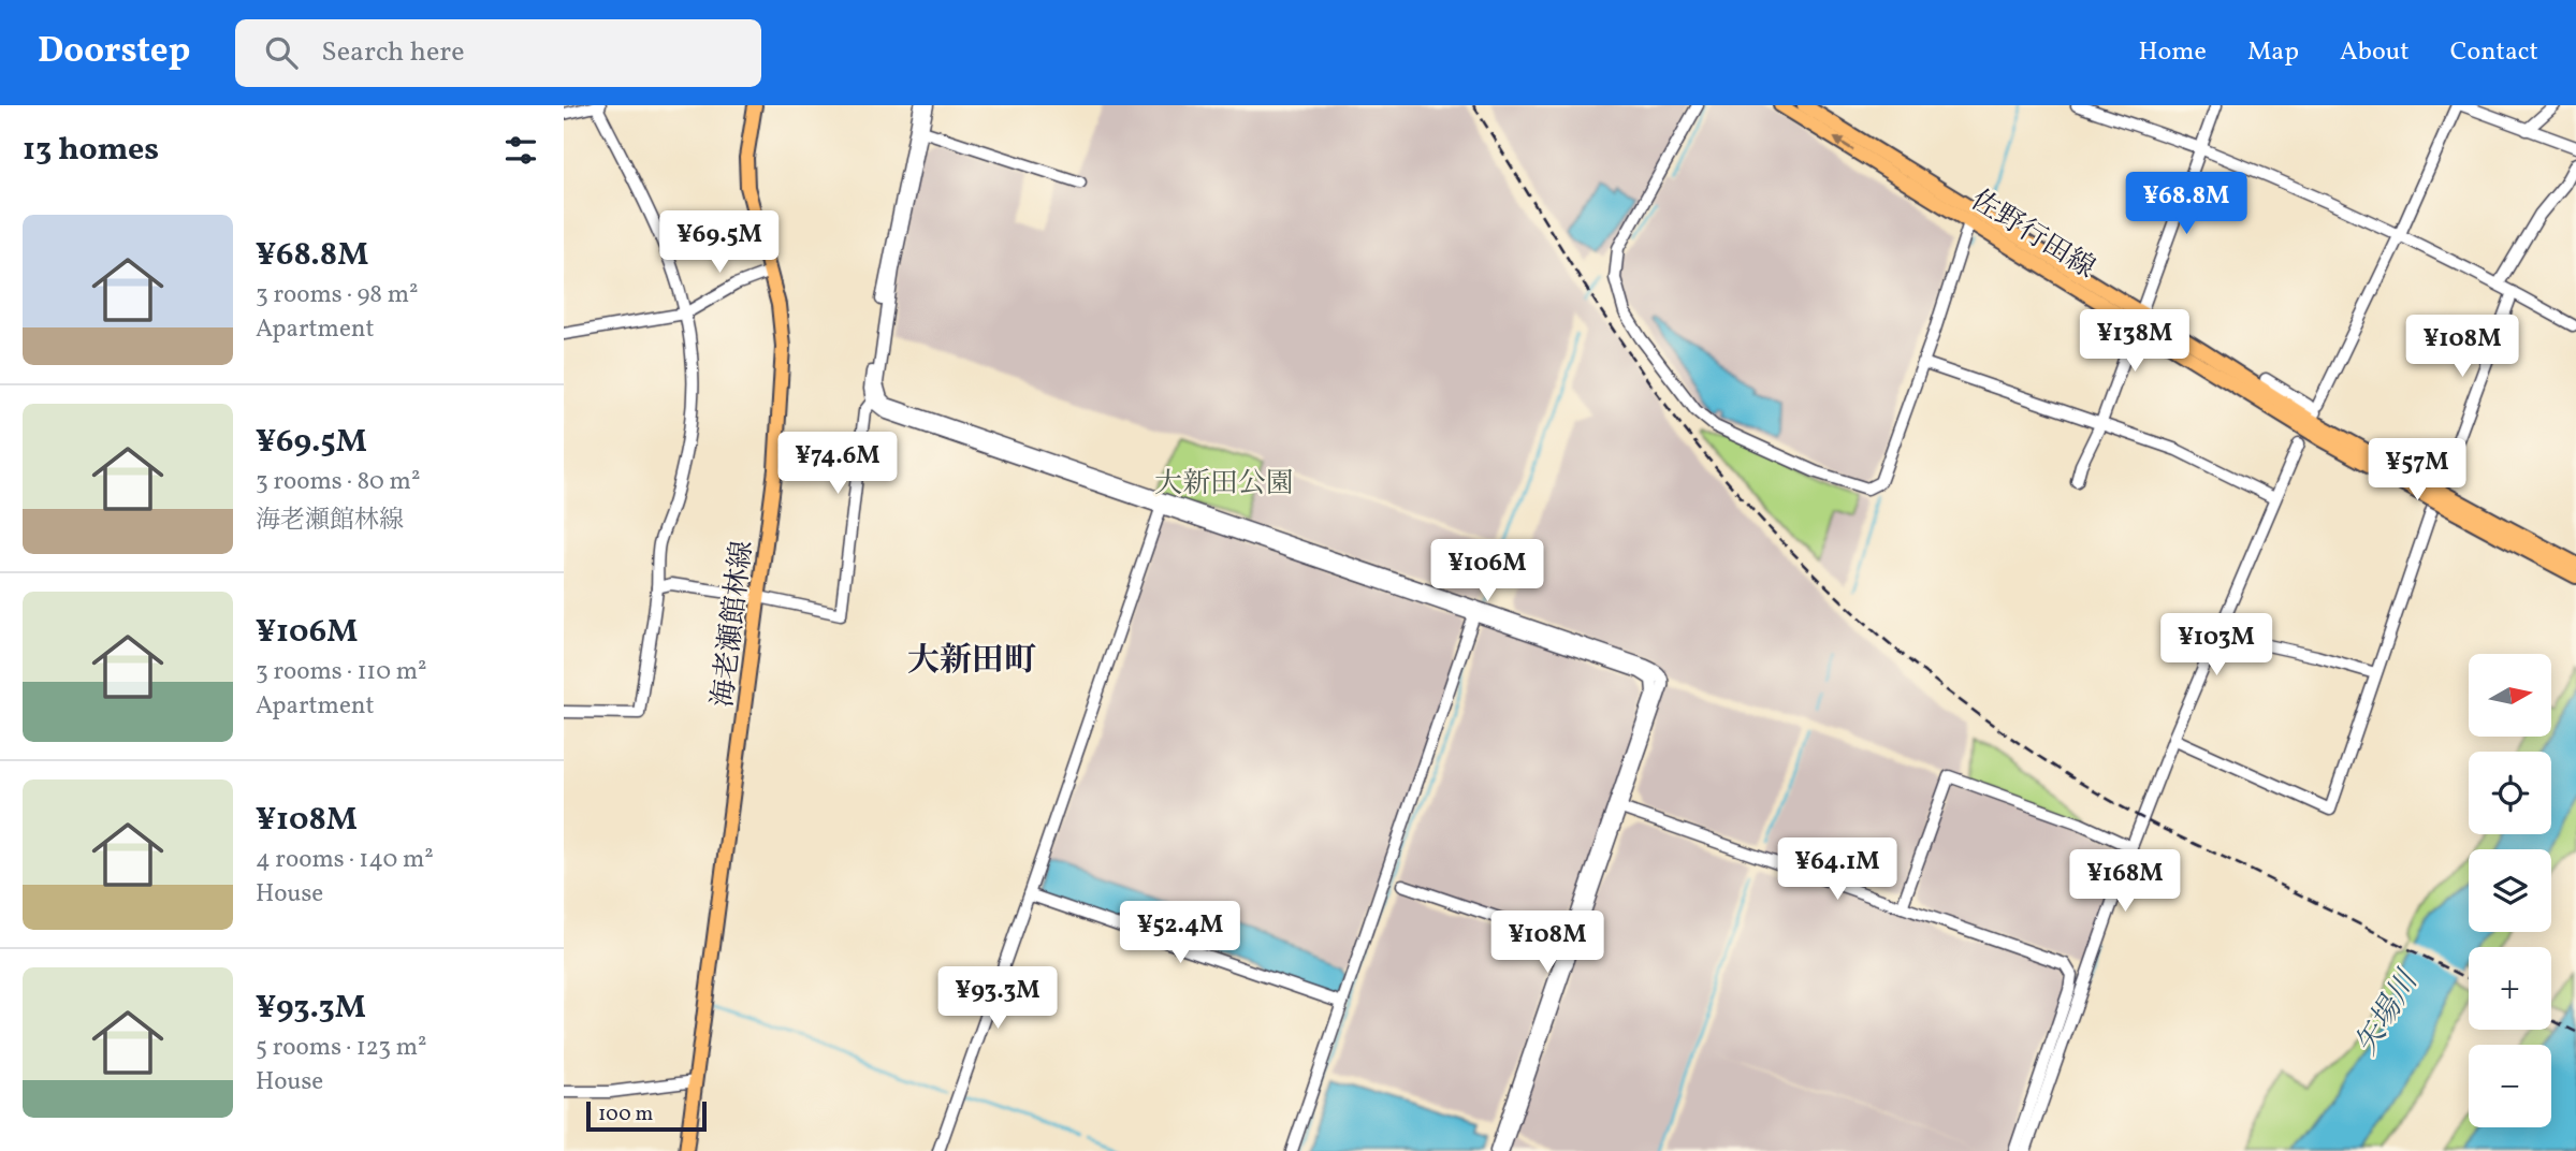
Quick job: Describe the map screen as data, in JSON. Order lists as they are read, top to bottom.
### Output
{
  "streets": {
    "main road": ["佐野行田線", "海老瀬館林線"]
  },
  "districts": ["大新田町"],
  "water": ["矢場川"],
  "parks": ["大新田公園"],
  "scale_bar": "100 m",
  "north": "right",
  "page": {
    "header": "Doorstep",
    "search": "Search here",
    "nav": [
      "Home",
      "Map",
      "About",
      "Contact"
    ],
    "heading": "13 homes",
    "price": [
      "¥68.8M",
      "¥69.5M",
      "¥138M",
      "¥108M",
      "¥74.6M",
      "¥57M",
      "¥106M",
      "¥103M",
      "¥64.1M",
      "¥168M",
      "¥52.4M",
      "¥108M",
      "¥93.3M"
    ],
    "list": [
      {
        "name": "¥68.8M",
        "note": "3 rooms · 98 m² · Apartment"
      },
      {
        "name": "¥69.5M",
        "note": "3 rooms · 80 m² · 海老瀬館林線"
      },
      {
        "name": "¥106M",
        "note": "3 rooms · 110 m² · Apartment"
      },
      {
        "name": "¥108M",
        "note": "4 rooms · 140 m² · House"
      },
      {
        "name": "¥93.3M",
        "note": "5 rooms · 123 m² · House"
      }
    ],
    "map_buttons": ["+", "−"],
    "scale": "100 m"
  }
}
